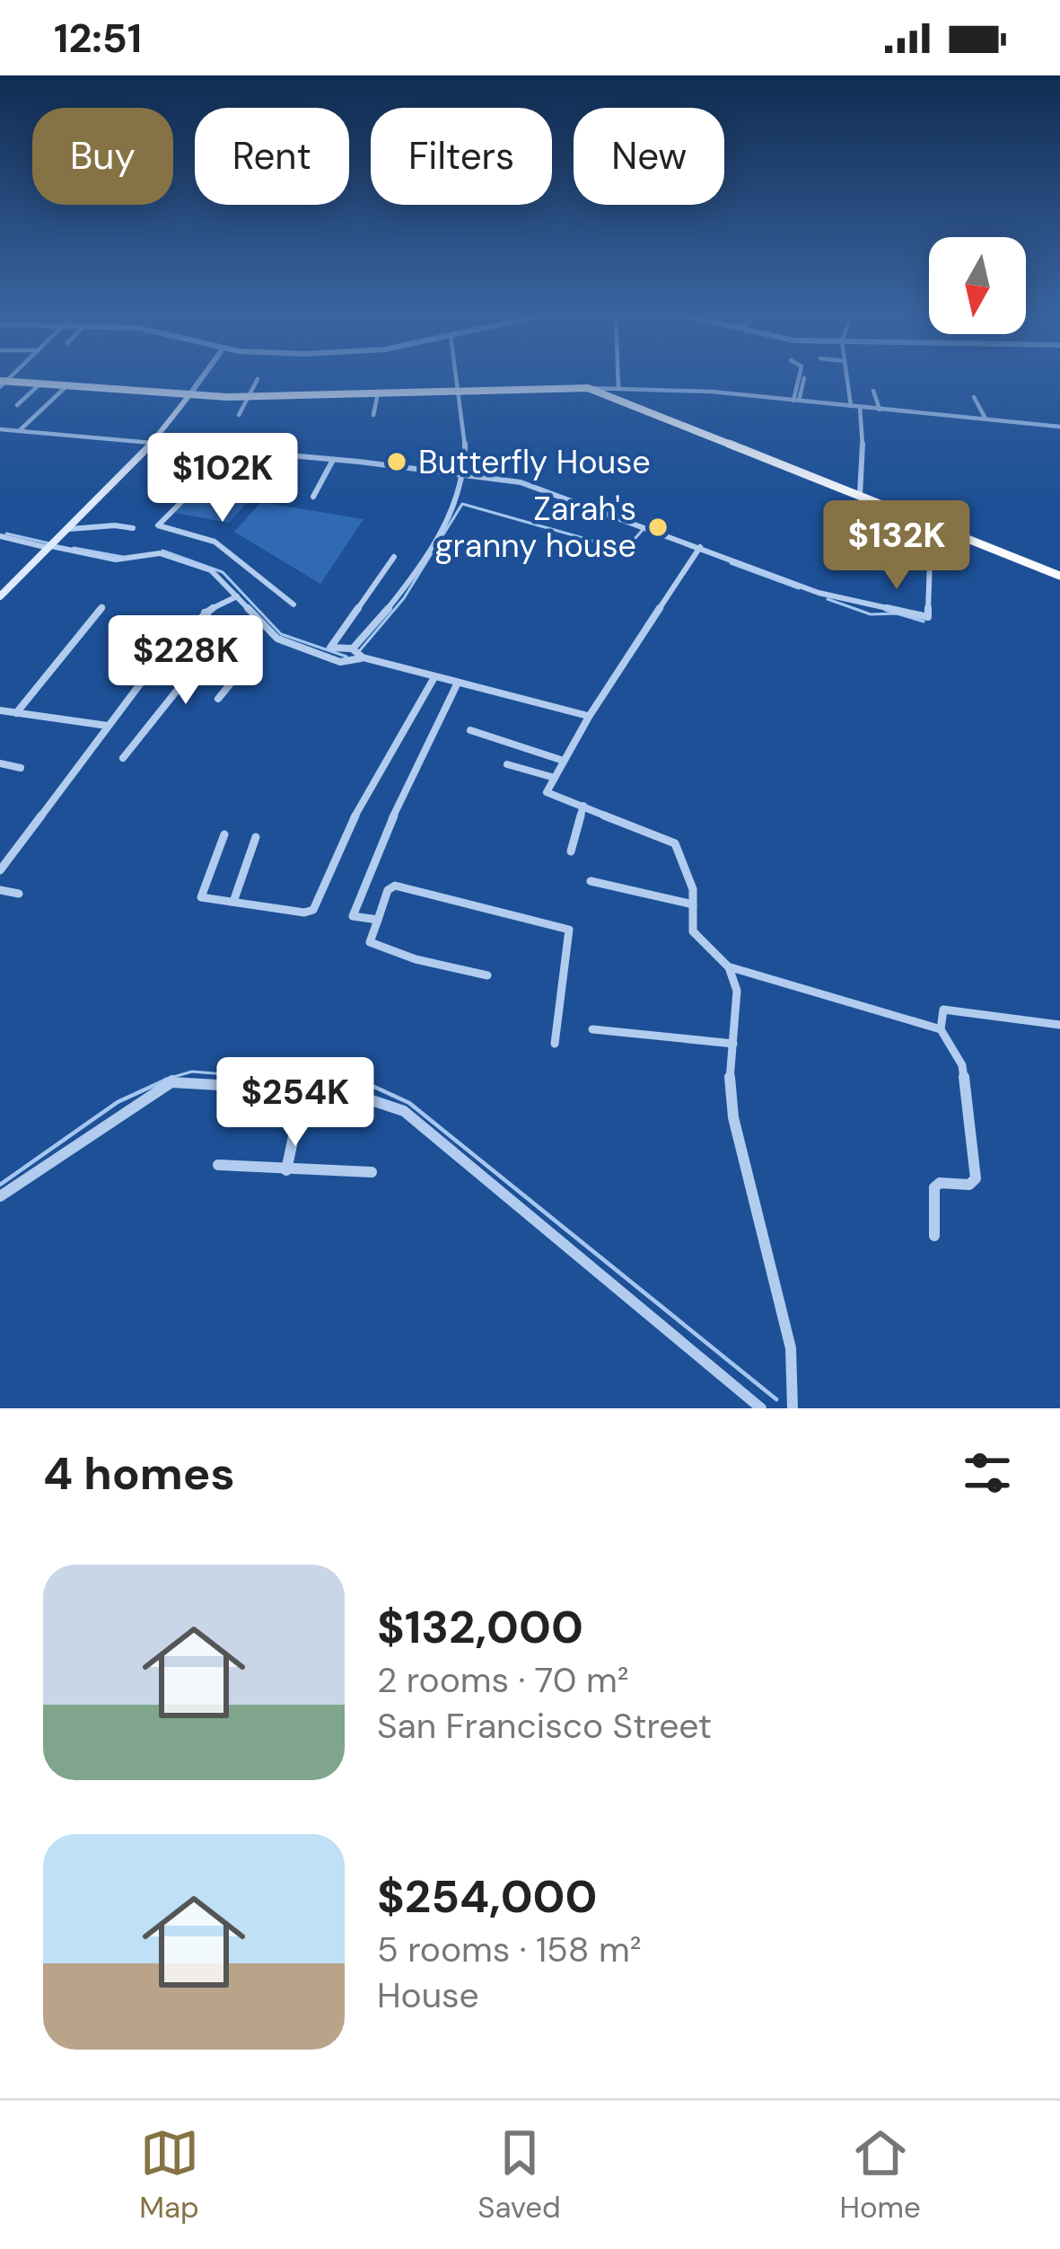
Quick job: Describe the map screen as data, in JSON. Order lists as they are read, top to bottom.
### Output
{
  "places": ["Butterfly House", "Zarah's granny house"],
  "north": "bottom",
  "page": {
    "status": "12:51",
    "chip": [
      "Buy",
      "Rent",
      "Filters",
      "New"
    ],
    "price": [
      "$102K",
      "$132K",
      "$228K",
      "$254K"
    ],
    "heading": "4 homes",
    "list": [
      {
        "name": "$132,000",
        "note": "2 rooms · 70 m² · San Francisco Street"
      },
      {
        "name": "$254,000",
        "note": "5 rooms · 158 m² · House"
      }
    ],
    "tabs": ["Map", "Saved", "Home"]
  }
}
